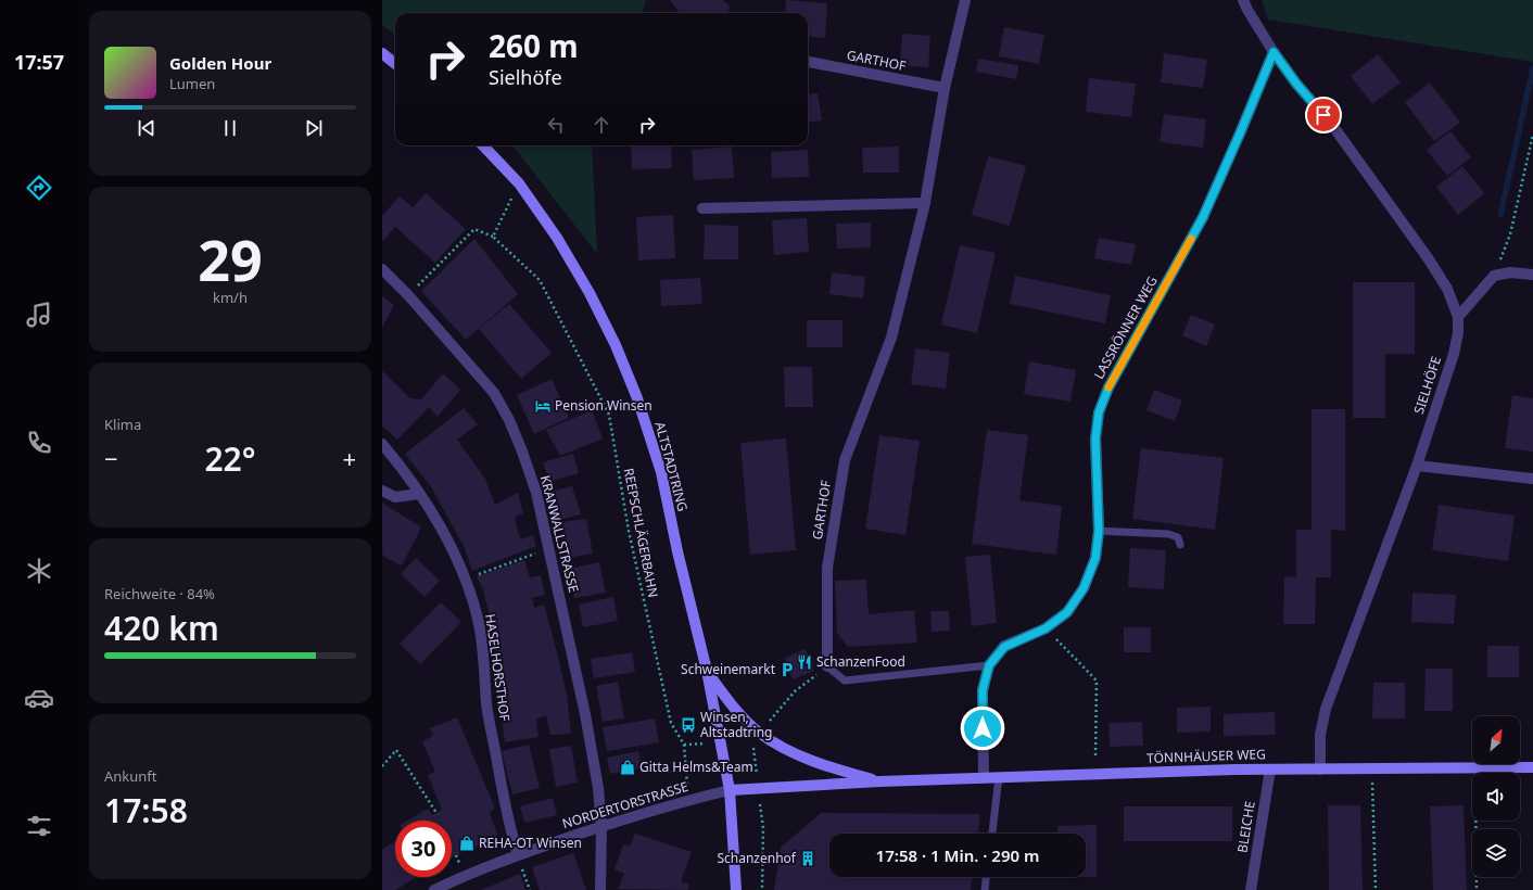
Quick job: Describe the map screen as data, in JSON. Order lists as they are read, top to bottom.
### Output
{
  "streets": {
    "main road": ["ALTSTADTRING", "TÖNNHÄUSER WEG"],
    "street": [
      "GARTHOF",
      "LASSRÖNNER WEG",
      "SIELHÖFE",
      "KRANWALLSTRASSE",
      "HASELHORSTHOF",
      "NORDERTORSTRASSE",
      "BLEICHE"
    ],
    "path": ["REEPSCHLÄGERBAHN"]
  },
  "crossings": [
    ["GARTHOF", "LASSRÖNNER WEG"],
    ["LASSRÖNNER WEG", "SIELHÖFE"],
    ["LASSRÖNNER WEG", "TÖNNHÄUSER WEG"],
    ["SIELHÖFE", "TÖNNHÄUSER WEG"],
    ["ALTSTADTRING", "TÖNNHÄUSER WEG"],
    ["ALTSTADTRING", "NORDERTORSTRASSE"],
    ["REEPSCHLÄGERBAHN", "NORDERTORSTRASSE"],
    ["KRANWALLSTRASSE", "NORDERTORSTRASSE"],
    ["HASELHORSTHOF", "NORDERTORSTRASSE"],
    ["TÖNNHÄUSER WEG", "NORDERTORSTRASSE"],
    ["TÖNNHÄUSER WEG", "BLEICHE"]
  ],
  "places": {
    "hotel": ["Pension Winsen"],
    "restaurant": ["SchanzenFood"],
    "parking": ["Schweinemarkt"],
    "bus stop": ["Winsen, Altstadtring"],
    "shop": ["Gitta Helms&Team", "REHA-OT Winsen"],
    "building": ["Schanzenhof"]
  },
  "north": "top right",
  "page": {
    "tabs": "17:57",
    "turn": ["260 m", "Sielhöfe"],
    "song": ["Golden Hour", "Lumen"],
    "tile": [
      ["29", "km/h"],
      "Klima",
      ["Reichweite · 84%", "420 km"],
      ["Ankunft", "17:58"]
    ],
    "heat": ["−", "22°", "+"],
    "limit": "30",
    "trip": "17:58 · 1 Min. · 290 m"
  }
}
